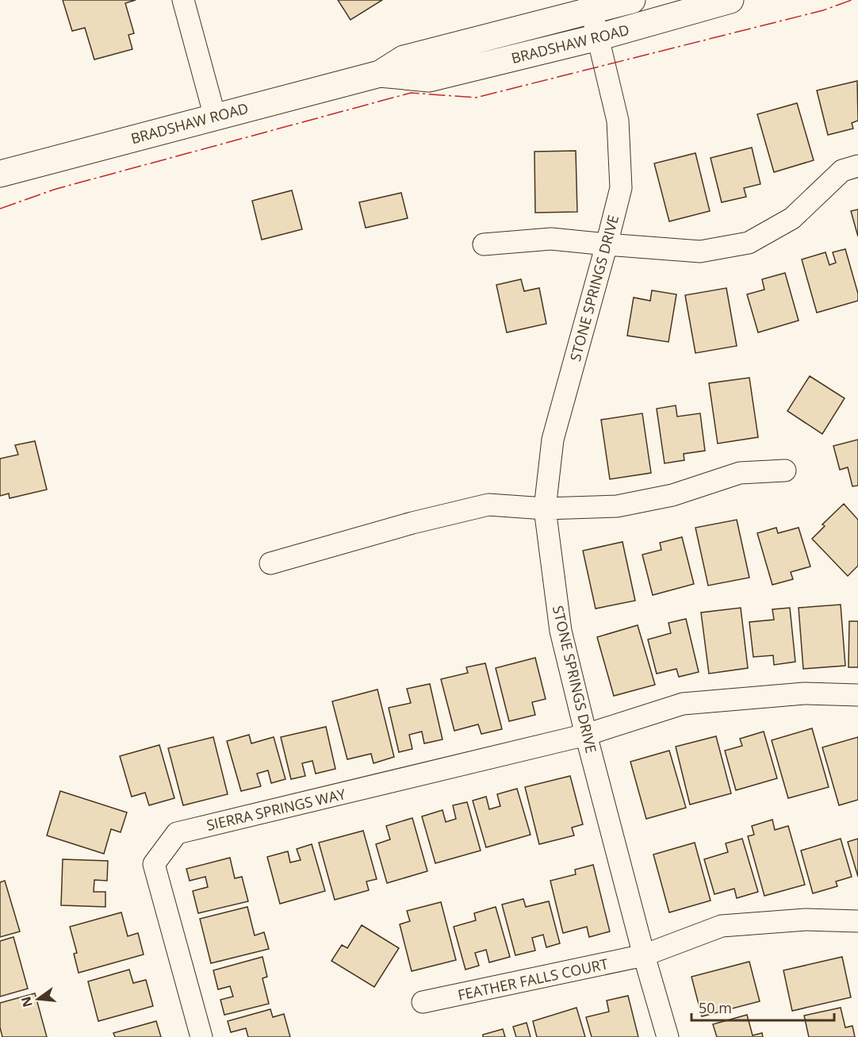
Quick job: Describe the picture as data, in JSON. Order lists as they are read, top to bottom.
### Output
{
  "streets": {
    "main road": ["BRADSHAW ROAD"],
    "street": ["STONE SPRINGS DRIVE", "SIERRA SPRINGS WAY", "FEATHER FALLS COURT"]
  },
  "crossings": [
    ["BRADSHAW ROAD", "STONE SPRINGS DRIVE"],
    ["STONE SPRINGS DRIVE", "SIERRA SPRINGS WAY"],
    ["STONE SPRINGS DRIVE", "FEATHER FALLS COURT"]
  ],
  "scale_bar": "50 m",
  "north": "left"
}
